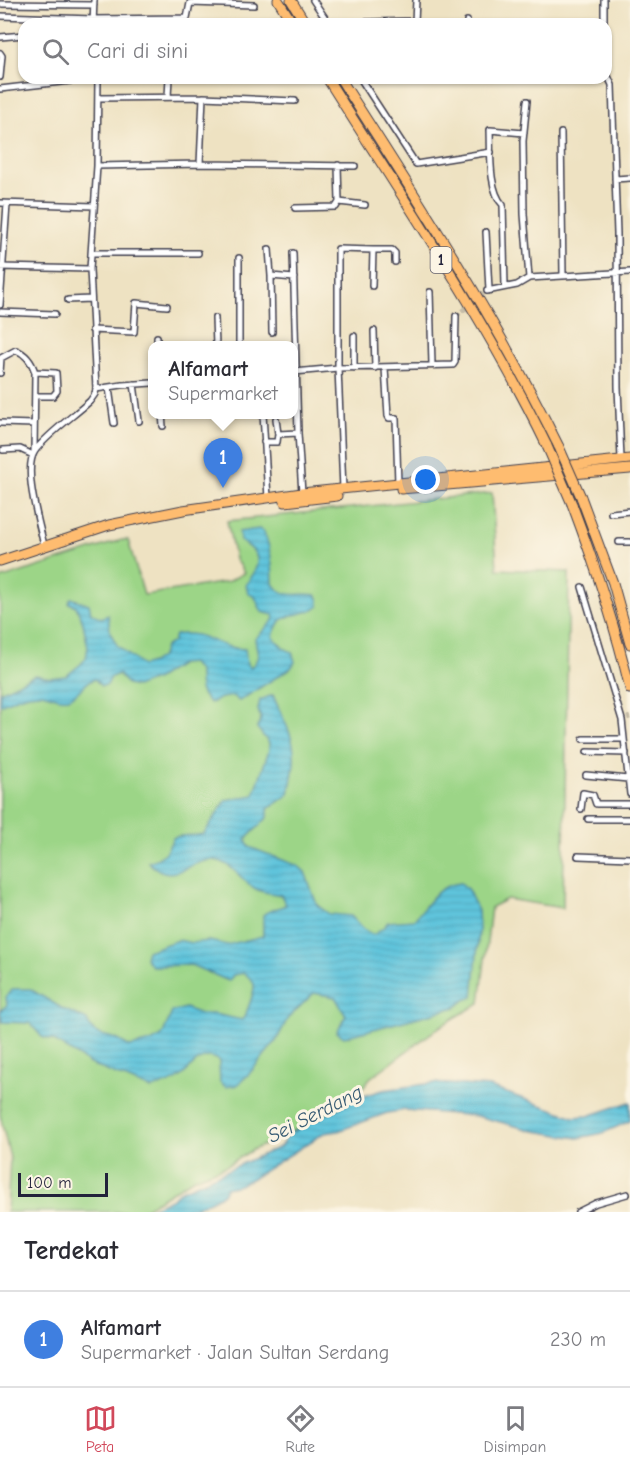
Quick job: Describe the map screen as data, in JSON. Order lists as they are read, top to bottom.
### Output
{
  "streets": {
    "highway": ["1"]
  },
  "water": ["Sei Serdang"],
  "scale_bar": "100 m",
  "page": {
    "search": "Cari di sini",
    "popup": ["Alfamart", "Supermarket"],
    "pins": "1",
    "scale": "100 m",
    "heading": "Terdekat",
    "list": [
      {
        "mark": "1",
        "name": "Alfamart",
        "note": "Supermarket · Jalan Sultan Serdang",
        "value": "230 m"
      }
    ],
    "nav": ["Peta", "Rute", "Disimpan"]
  }
}
